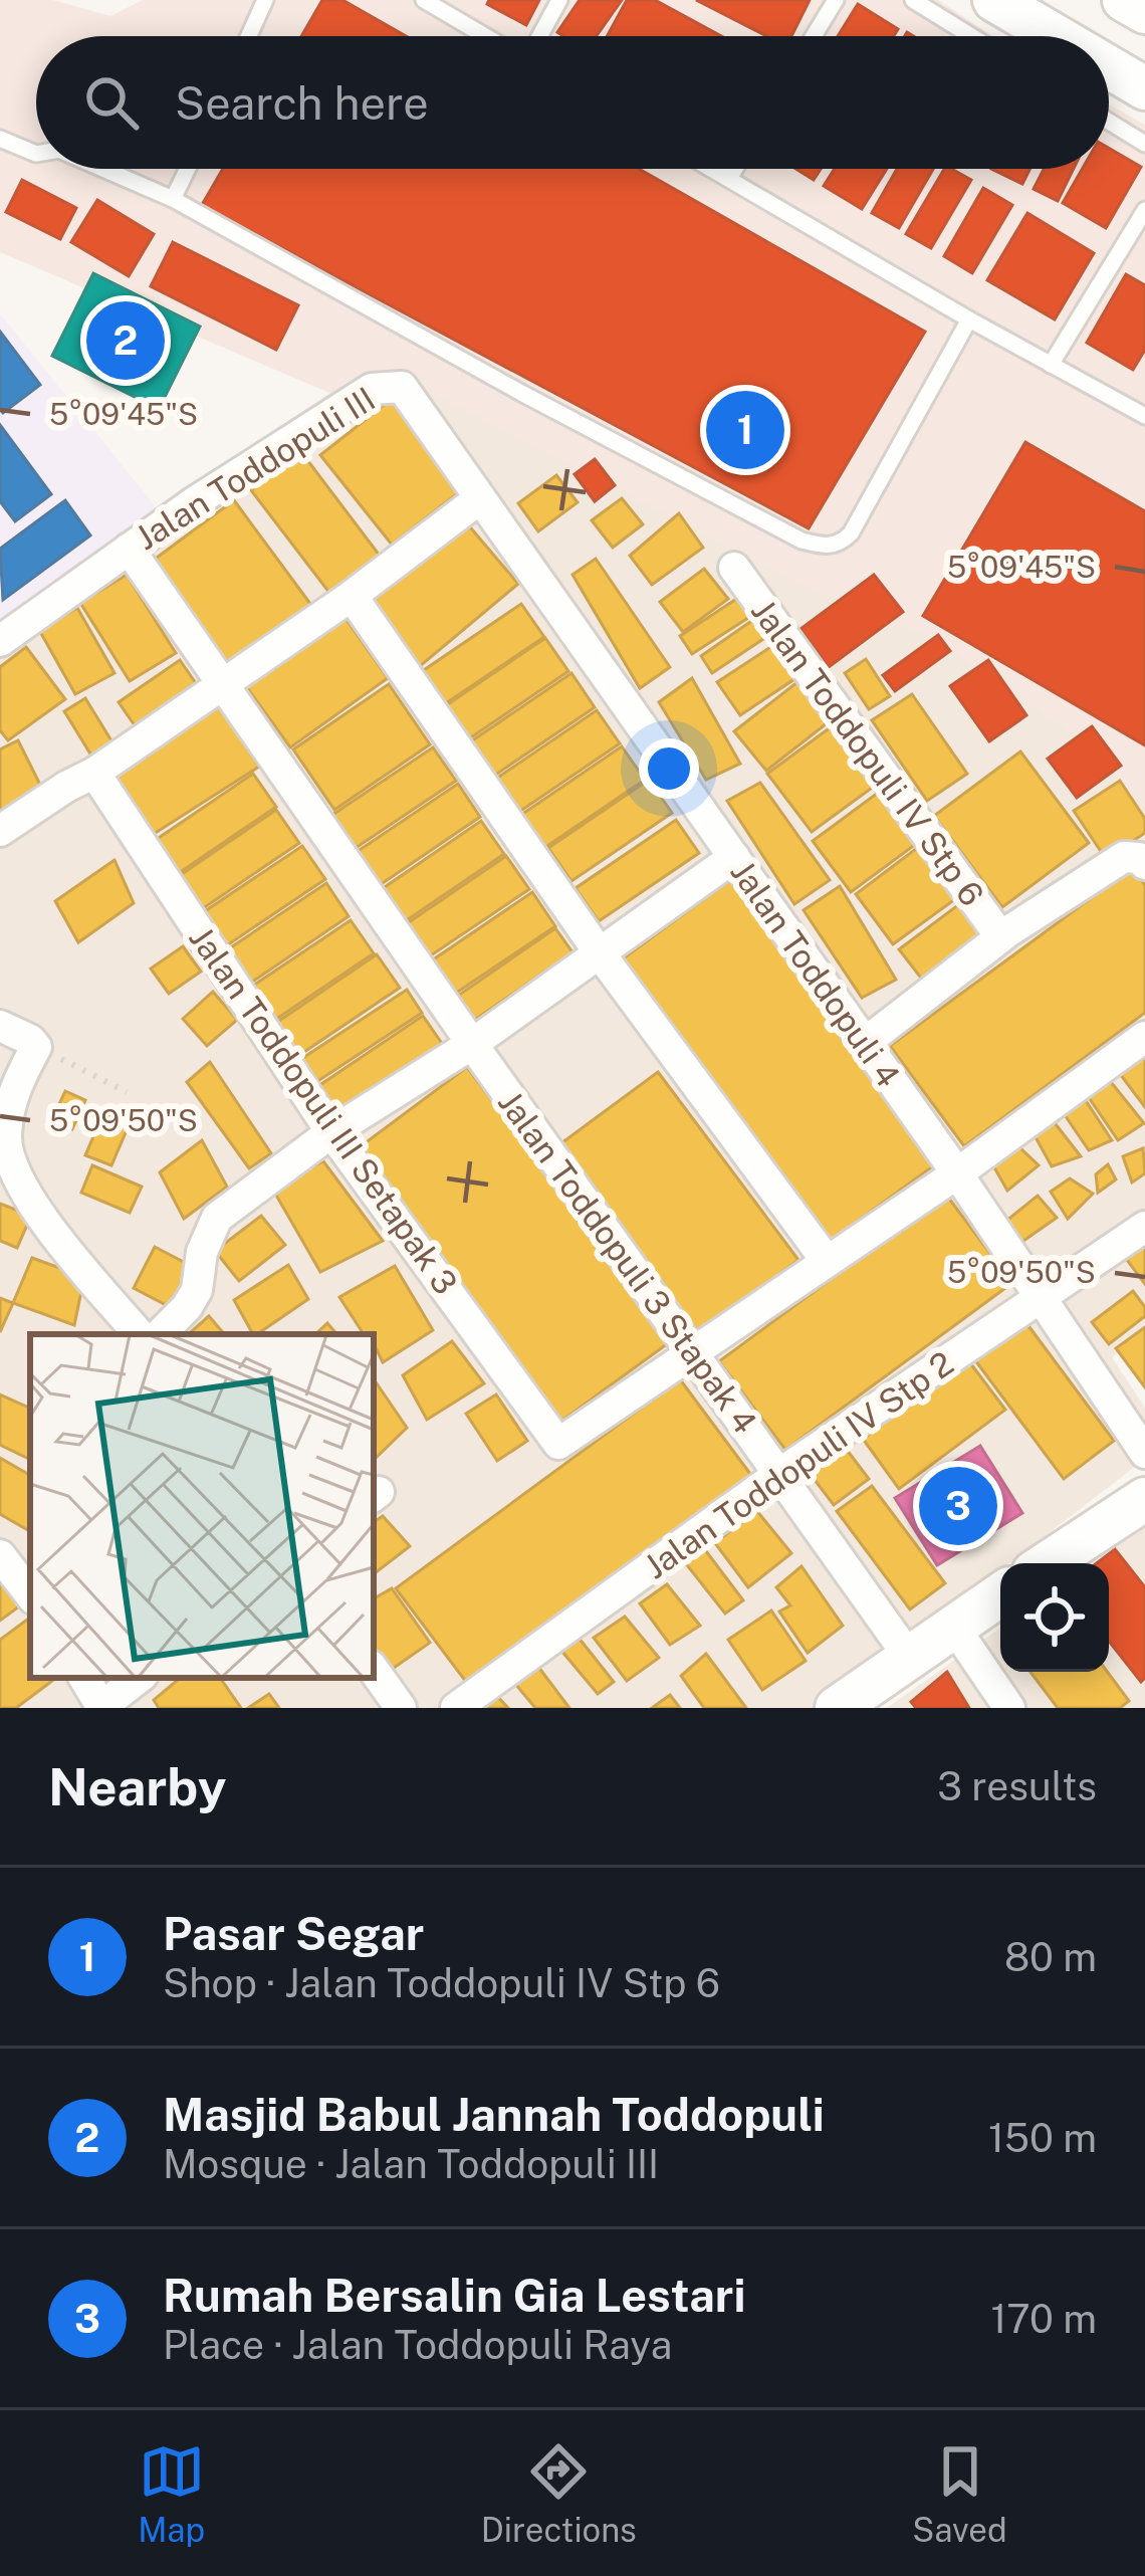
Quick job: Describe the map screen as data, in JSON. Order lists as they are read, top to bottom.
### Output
{
  "streets": {
    "street": [
      "Jalan Toddopuli III",
      "Jalan Toddopuli IV Stp 6",
      "Jalan Toddopuli 4",
      "Jalan Toddopuli III Setapak 3",
      "Jalan Toddopuli 3 Stapak 4",
      "Jalan Toddopuli IV Stp 2"
    ]
  },
  "crossings": [
    ["Jalan Toddopuli III", "Jalan Toddopuli 4"],
    ["Jalan Toddopuli III", "Jalan Toddopuli 3 Stapak 4"],
    ["Jalan Toddopuli 4", "Jalan Toddopuli IV Stp 2"],
    ["Jalan Toddopuli III Setapak 3", "Jalan Toddopuli 3 Stapak 4"],
    ["Jalan Toddopuli 3 Stapak 4", "Jalan Toddopuli IV Stp 2"]
  ],
  "page": {
    "search": "Search here",
    "pins": ["2", "1", "3"],
    "heading": ["Nearby", "3 results"],
    "list": [
      {
        "mark": "1",
        "name": "Pasar Segar",
        "note": "Shop · Jalan Toddopuli IV Stp 6",
        "value": "80 m"
      },
      {
        "mark": "2",
        "name": "Masjid Babul Jannah Toddopuli",
        "note": "Mosque · Jalan Toddopuli III",
        "value": "150 m"
      },
      {
        "mark": "3",
        "name": "Rumah Bersalin Gia Lestari",
        "note": "Place · Jalan Toddopuli Raya",
        "value": "170 m"
      }
    ],
    "nav": ["Map", "Directions", "Saved"]
  },
  "coordinates": ["5°09'45\"S", "5°09'50\"S"]
}
